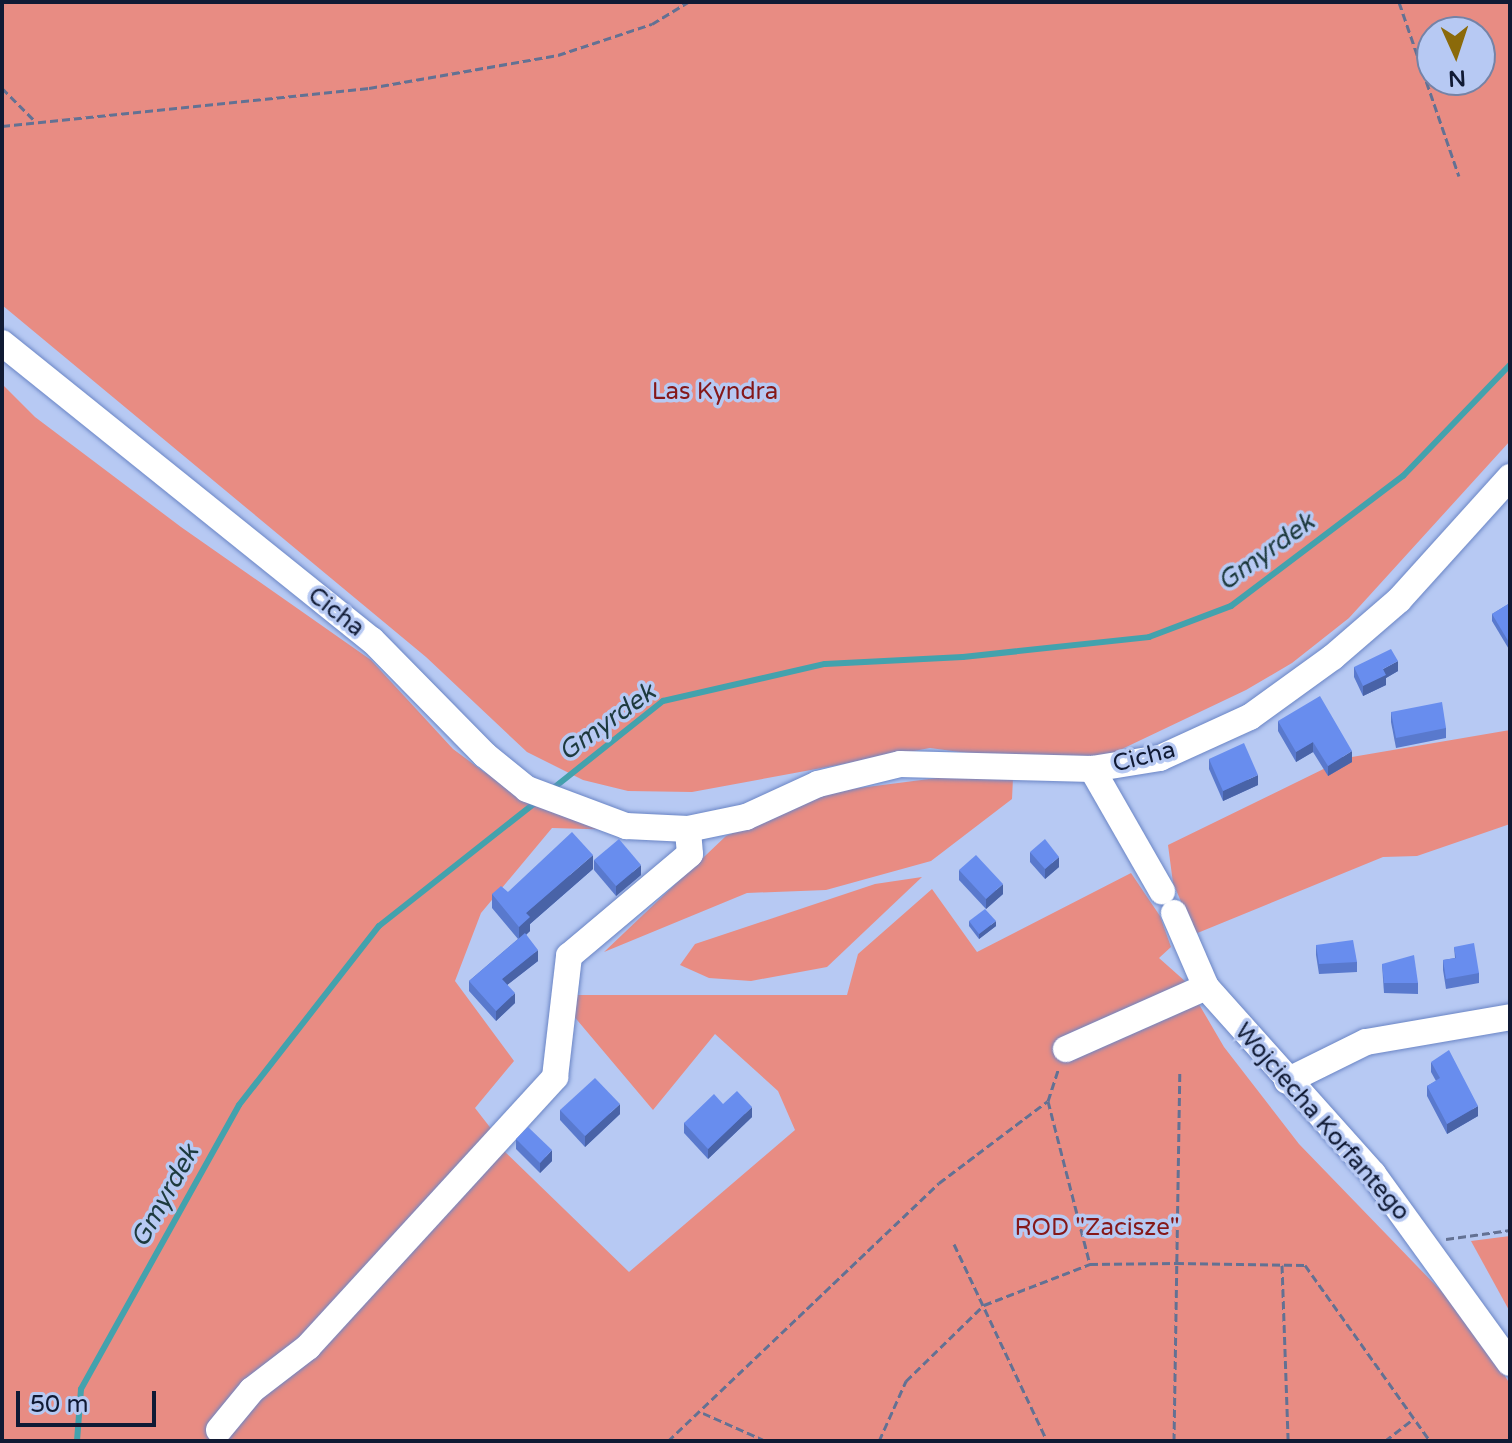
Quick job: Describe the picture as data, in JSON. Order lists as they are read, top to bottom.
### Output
{
  "streets": {
    "street": ["Cicha", "Wojciecha Korfantego"]
  },
  "crossings": [
    ["Cicha", "Wojciecha Korfantego"]
  ],
  "water": ["Gmyrdek"],
  "parks": ["Las Kyndra", "ROD \"Zacisze\""],
  "scale_bar": "50 m",
  "north": "bottom"
}
